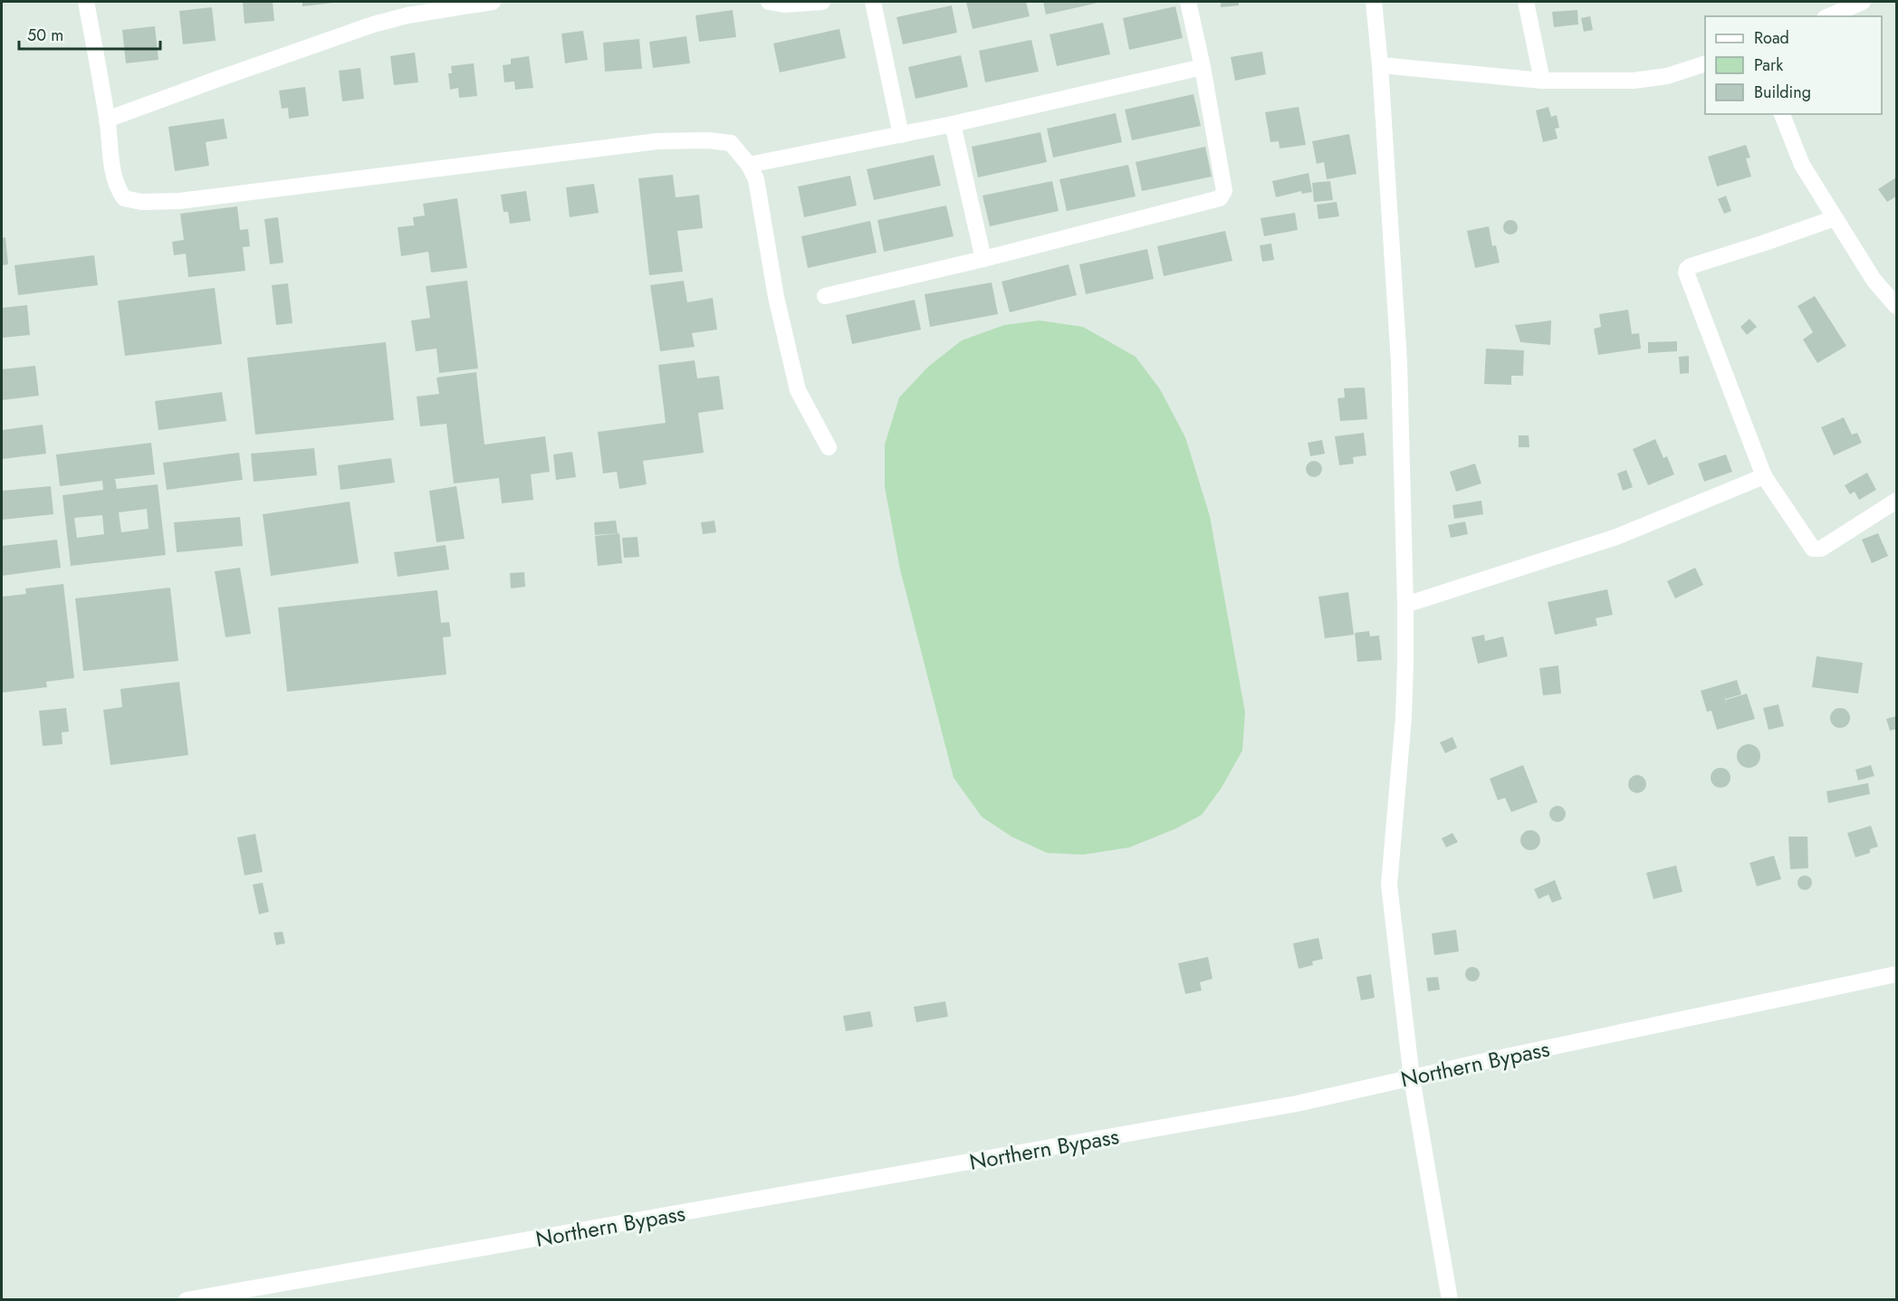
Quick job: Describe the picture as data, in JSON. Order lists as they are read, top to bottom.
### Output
{
  "streets": {
    "street": ["Northern Bypass"]
  },
  "legend": ["Road", "Park", "Building"],
  "scale_bar": "50 m"
}
